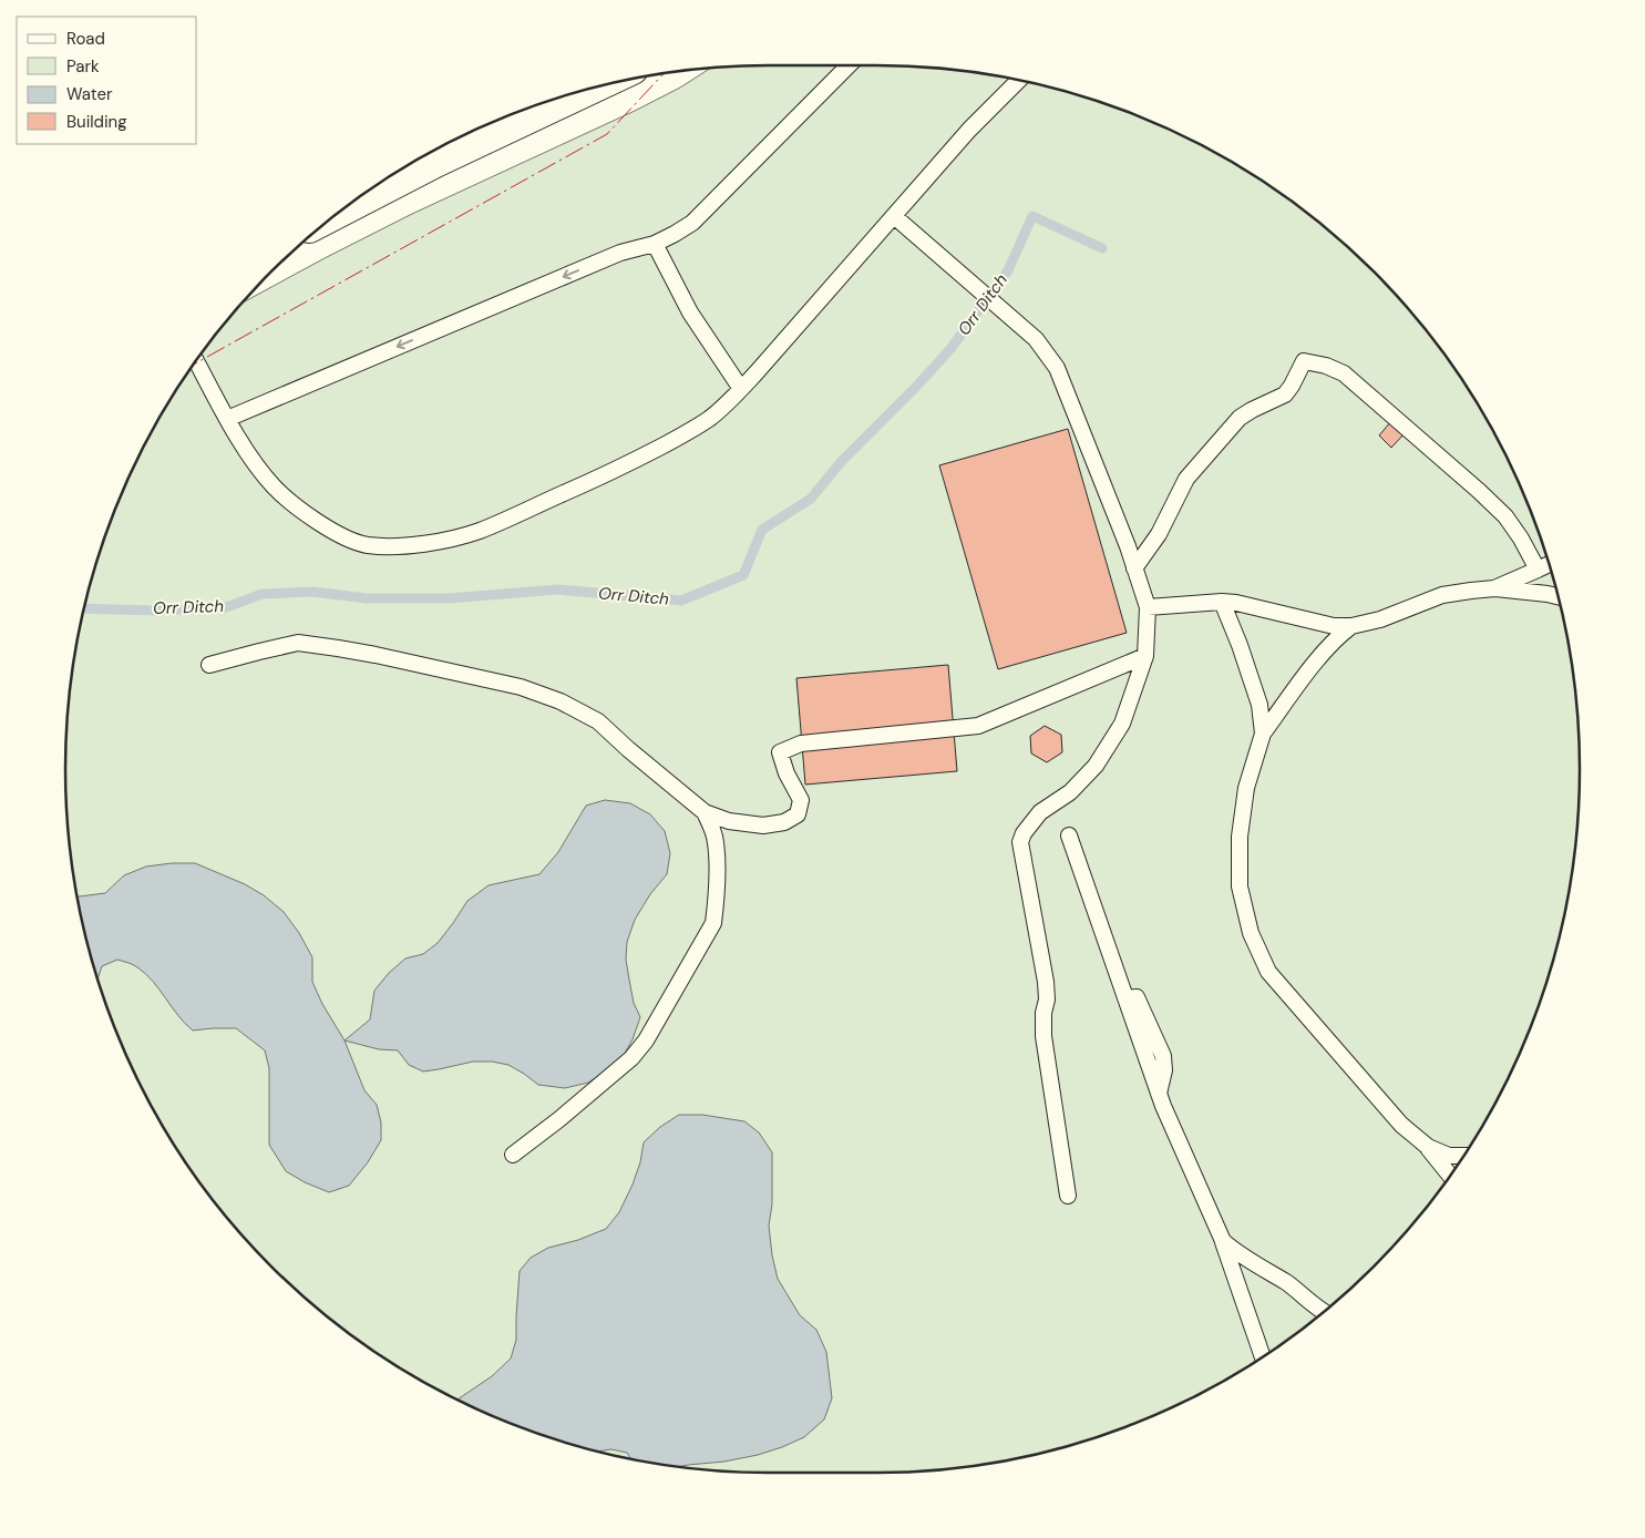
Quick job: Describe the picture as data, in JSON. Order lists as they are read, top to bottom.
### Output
{
  "water": ["Orr Ditch"],
  "legend": [
    "Road",
    "Park",
    "Water",
    "Building"
  ]
}
